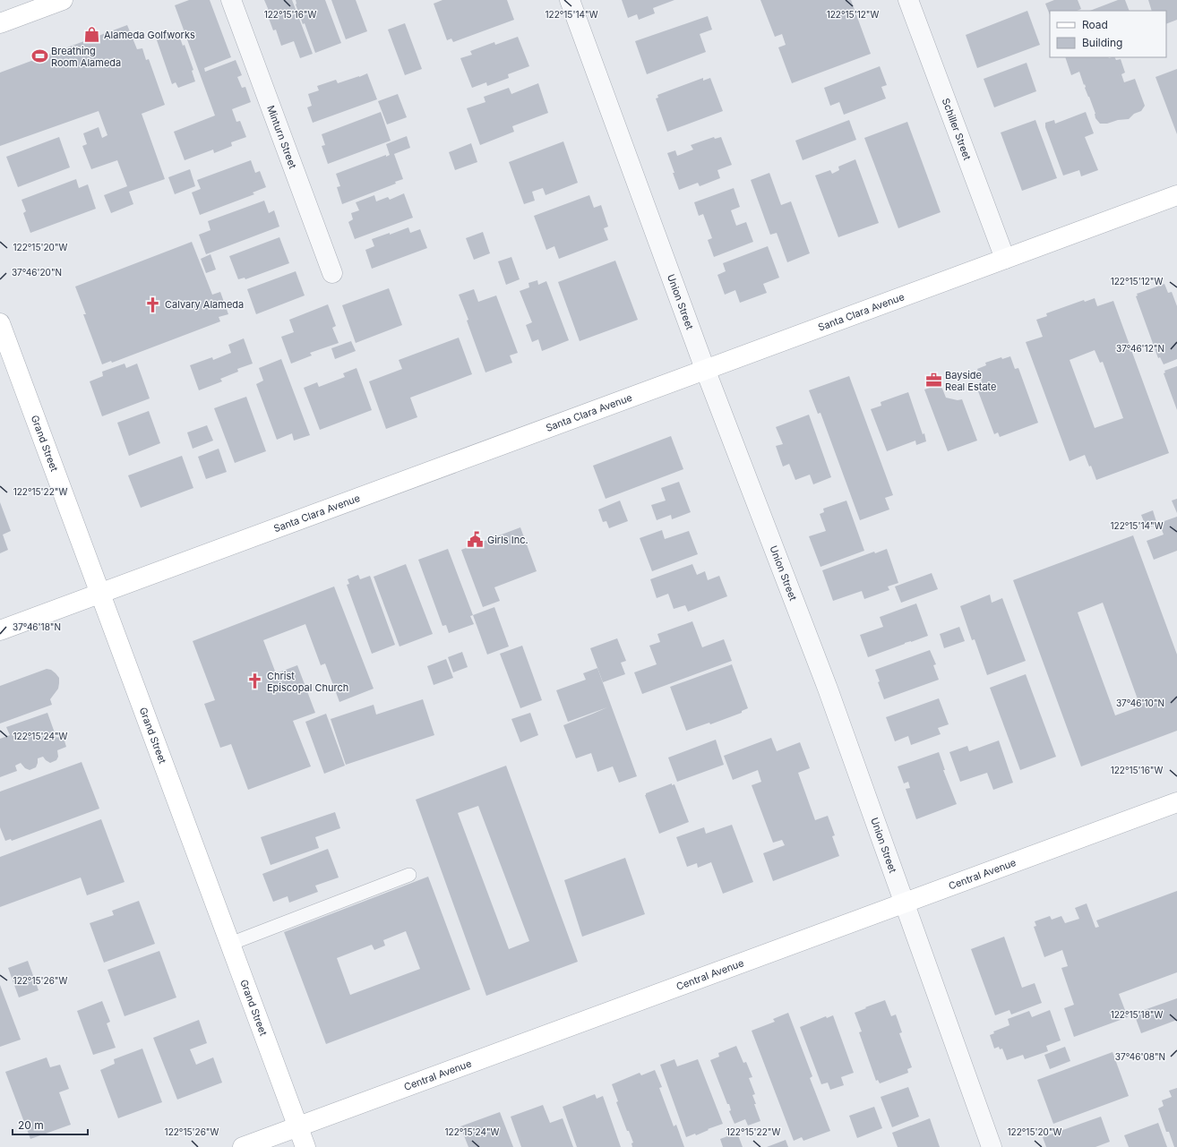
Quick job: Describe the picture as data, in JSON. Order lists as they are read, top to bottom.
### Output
{
  "streets": {
    "street": [
      "Schiller Street",
      "Minturn Street",
      "Union Street",
      "Santa Clara Avenue",
      "Grand Street",
      "Central Avenue"
    ]
  },
  "crossings": [
    ["Schiller Street", "Santa Clara Avenue"],
    ["Union Street", "Santa Clara Avenue"],
    ["Union Street", "Central Avenue"],
    ["Santa Clara Avenue", "Grand Street"],
    ["Grand Street", "Central Avenue"]
  ],
  "places": {
    "shop": ["Alameda Golfworks"],
    "sports": ["Breathing Room Alameda"],
    "church": ["Calvary Alameda", "Christ Episcopal Church"],
    "office": ["Bayside Real Estate"],
    "public building": ["Girls Inc."]
  },
  "legend": ["Road", "Building"],
  "scale_bar": "20 m",
  "coordinates": [
    "122°15'14\"W",
    "122°15'12\"W",
    "122°15'16\"W",
    "122°15'20\"W",
    "37°46'20\"N",
    "37°46'12\"N",
    "122°15'22\"W",
    "37°46'18\"N",
    "37°46'10\"N",
    "122°15'24\"W",
    "122°15'26\"W",
    "122°15'18\"W",
    "37°46'08\"N"
  ]
}
